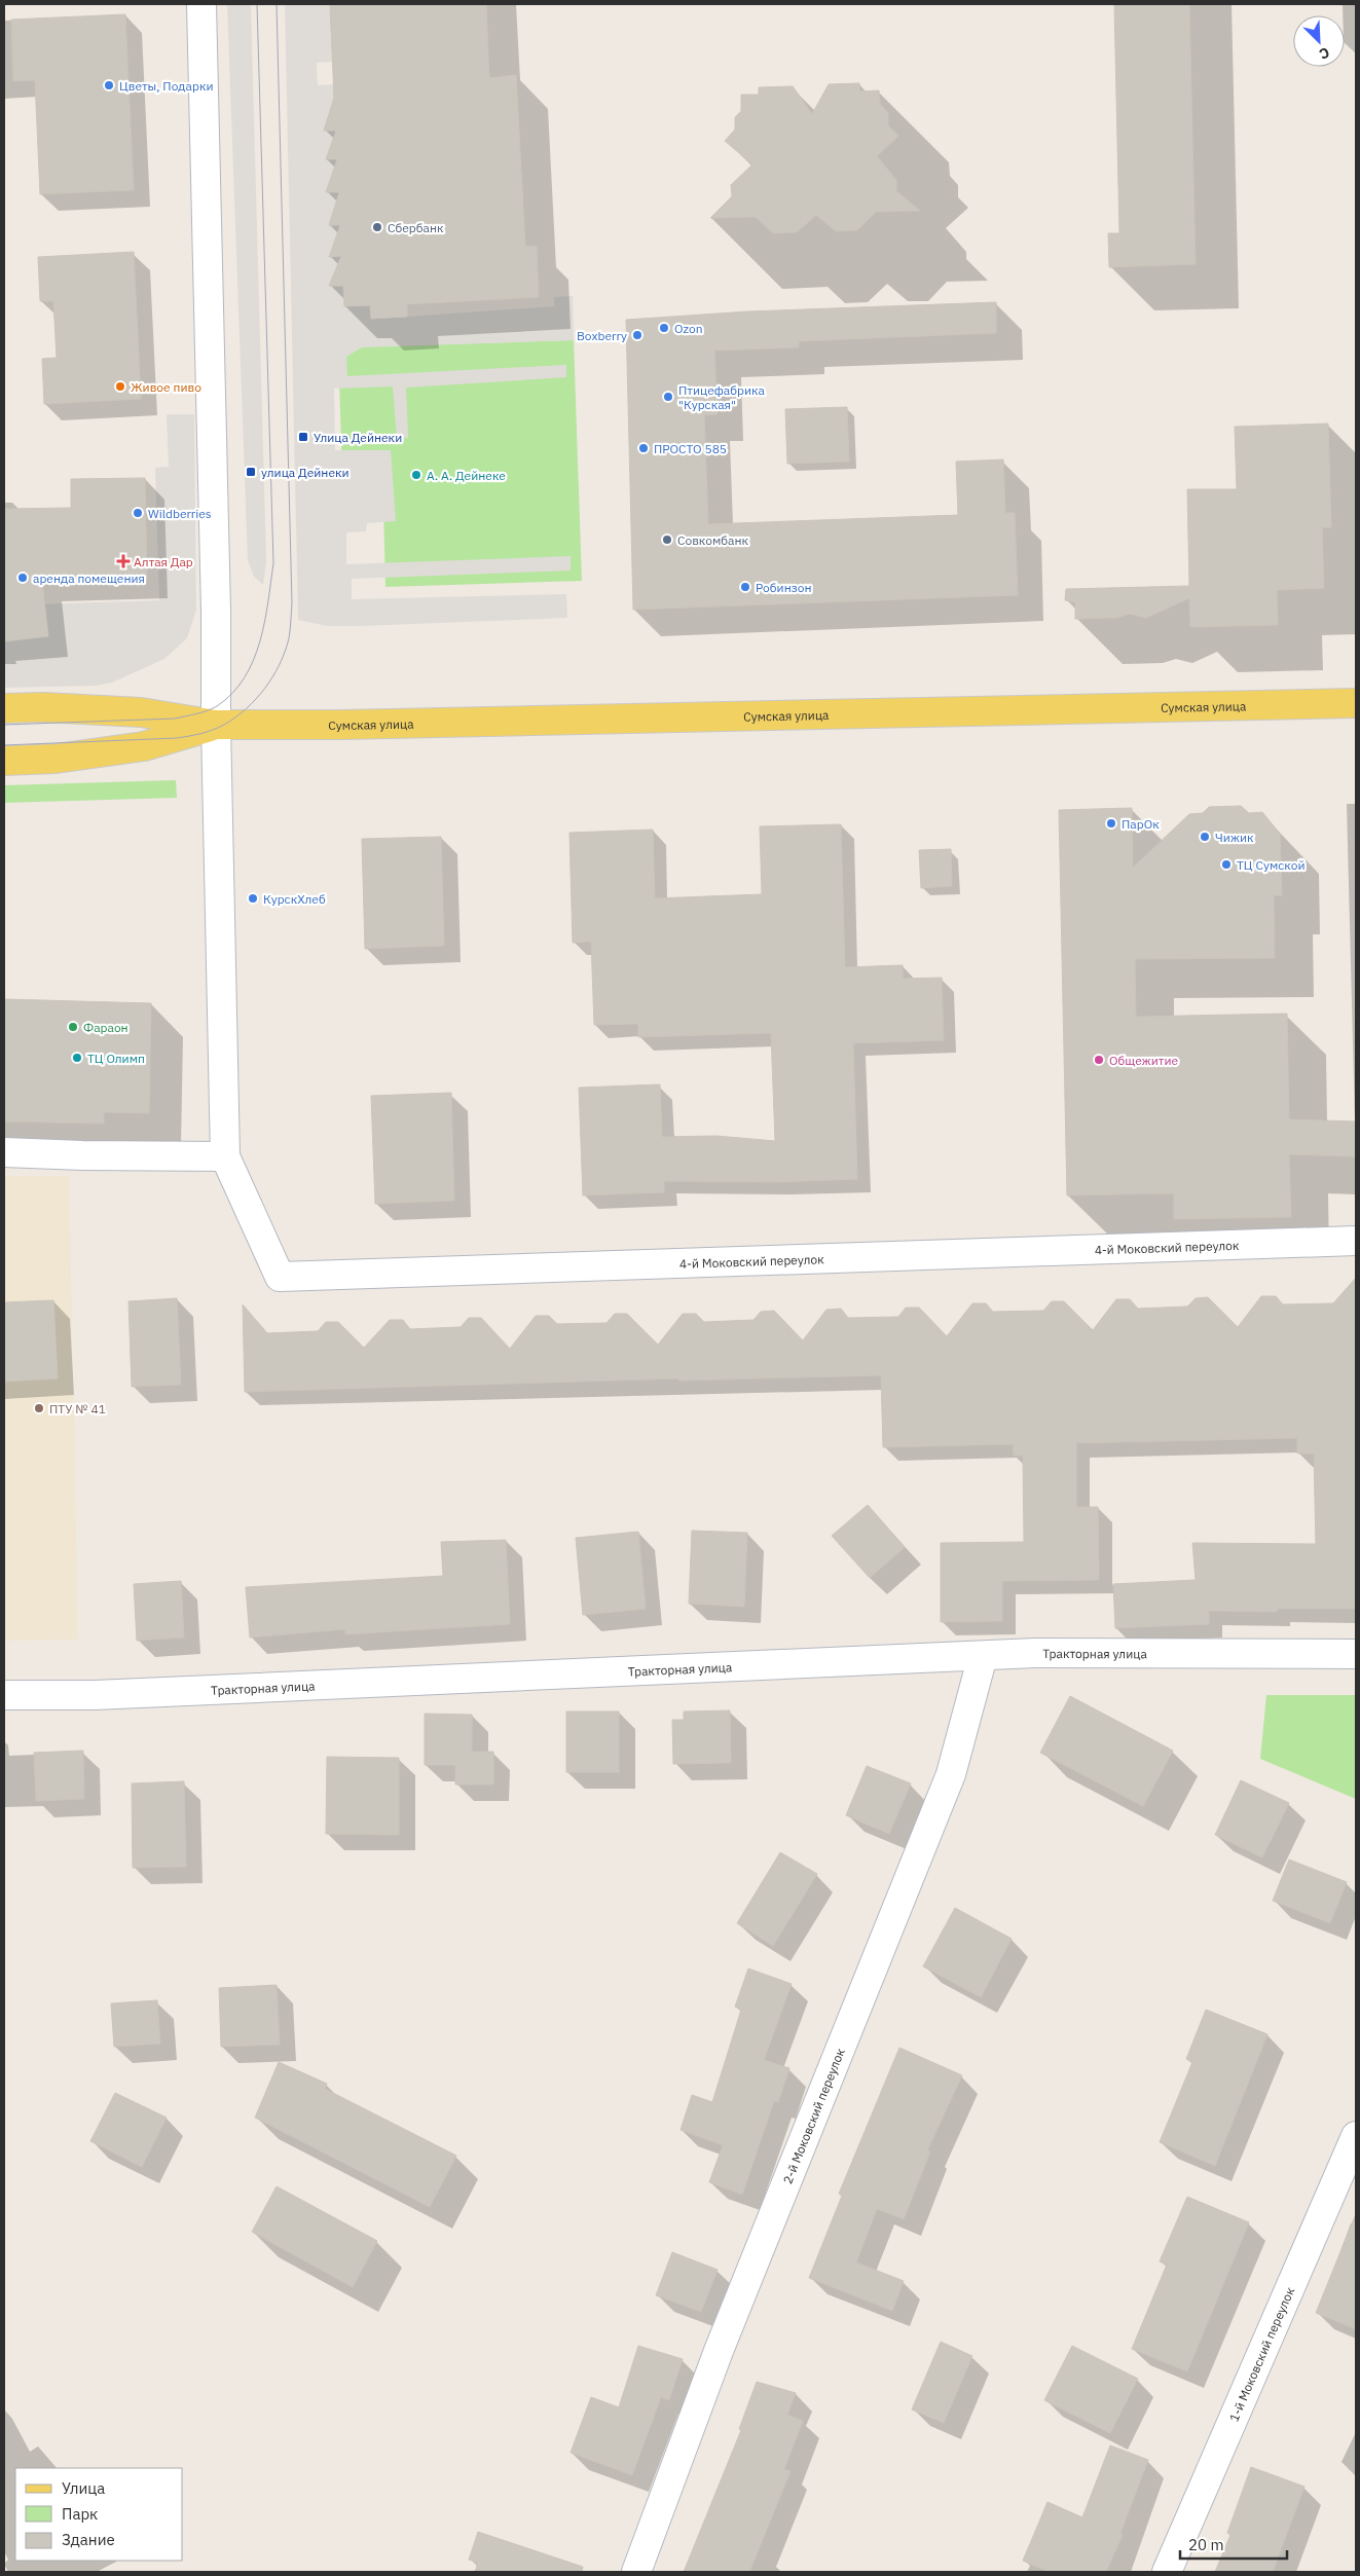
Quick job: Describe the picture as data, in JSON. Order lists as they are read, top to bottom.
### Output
{
  "streets": {
    "main road": ["Сумская улица"],
    "street": [
      "4-й Моковский переулок",
      "Тракторная улица",
      "2-й Моковский переулок",
      "1-й Моковский переулок"
    ]
  },
  "crossings": [
    ["Тракторная улица", "2-й Моковский переулок"]
  ],
  "places": {
    "other": [
      "Цветы, Подарки",
      "Сбербанк",
      "Ozon",
      "Boxberry",
      "Живое пиво",
      "Птицефабрика \"Курская\"",
      "ПРОСТО 585",
      "А. А. Дейнеке",
      "Wildberries",
      "Совкомбанк",
      "аренда помещения",
      "Робинзон",
      "ПарОк",
      "Чижик",
      "ТЦ Сумской",
      "КурскХлеб",
      "Фараон",
      "ТЦ Олимп",
      "Общежитие",
      "ПТУ № 41"
    ],
    "transit": ["Улица Дейнеки", "улица Дейнеки"],
    "health": ["Алтая Дар"]
  },
  "legend": ["Улица", "Парк", "Здание"],
  "scale_bar": "20 m",
  "north": "bottom right"
}
